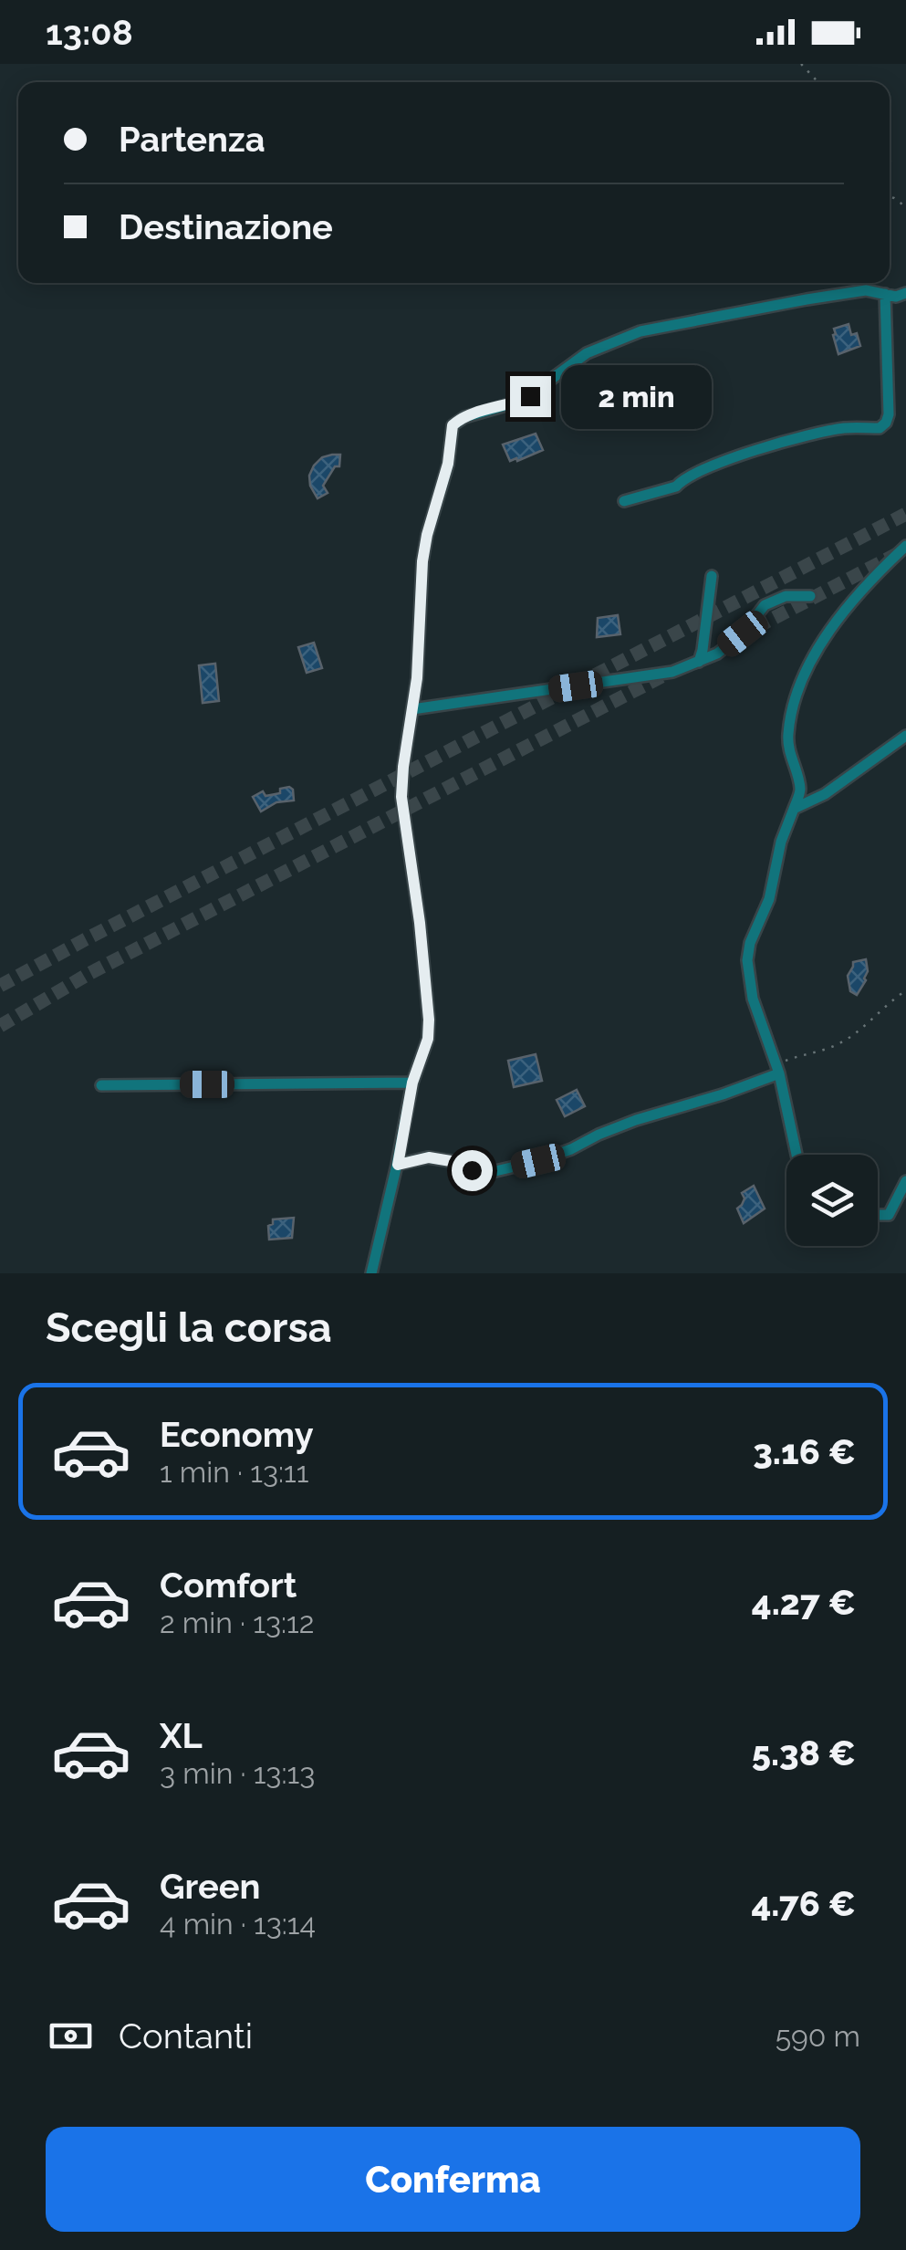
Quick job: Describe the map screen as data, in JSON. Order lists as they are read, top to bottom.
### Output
{
  "page": {
    "status": "13:08",
    "banner": ["Partenza", "Destinazione"],
    "bubble": "2 min",
    "heading": "Scegli la corsa",
    "list": [
      {
        "name": "Economy",
        "note": "1 min · 13:11",
        "value": "3.16 €"
      },
      {
        "name": "Comfort",
        "note": "2 min · 13:12",
        "value": "4.27 €"
      },
      {
        "name": "XL",
        "note": "3 min · 13:13",
        "value": "5.38 €"
      },
      {
        "name": "Green",
        "note": "4 min · 13:14",
        "value": "4.76 €"
      }
    ],
    "pay": ["Contanti", "590 m"],
    "buttons": "Conferma"
  }
}
